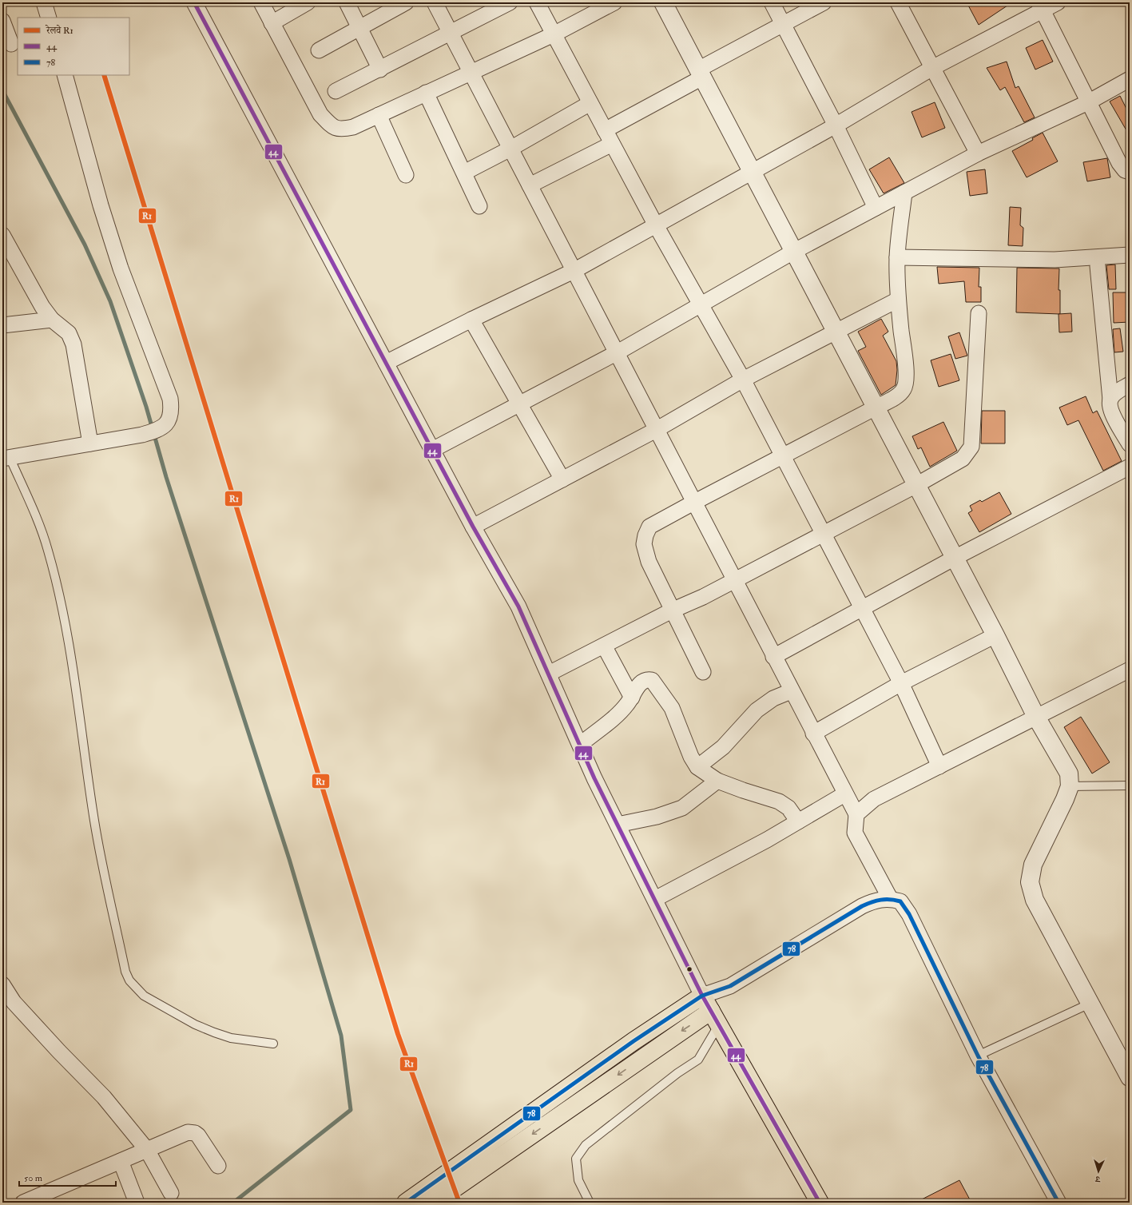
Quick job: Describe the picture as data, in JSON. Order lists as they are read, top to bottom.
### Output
{
  "lines": ["transit line 44", "rail line R1", "transit line 78"],
  "legend": ["रेलवे R1", "44", "78"],
  "scale_bar": "50 m",
  "north": "bottom"
}
